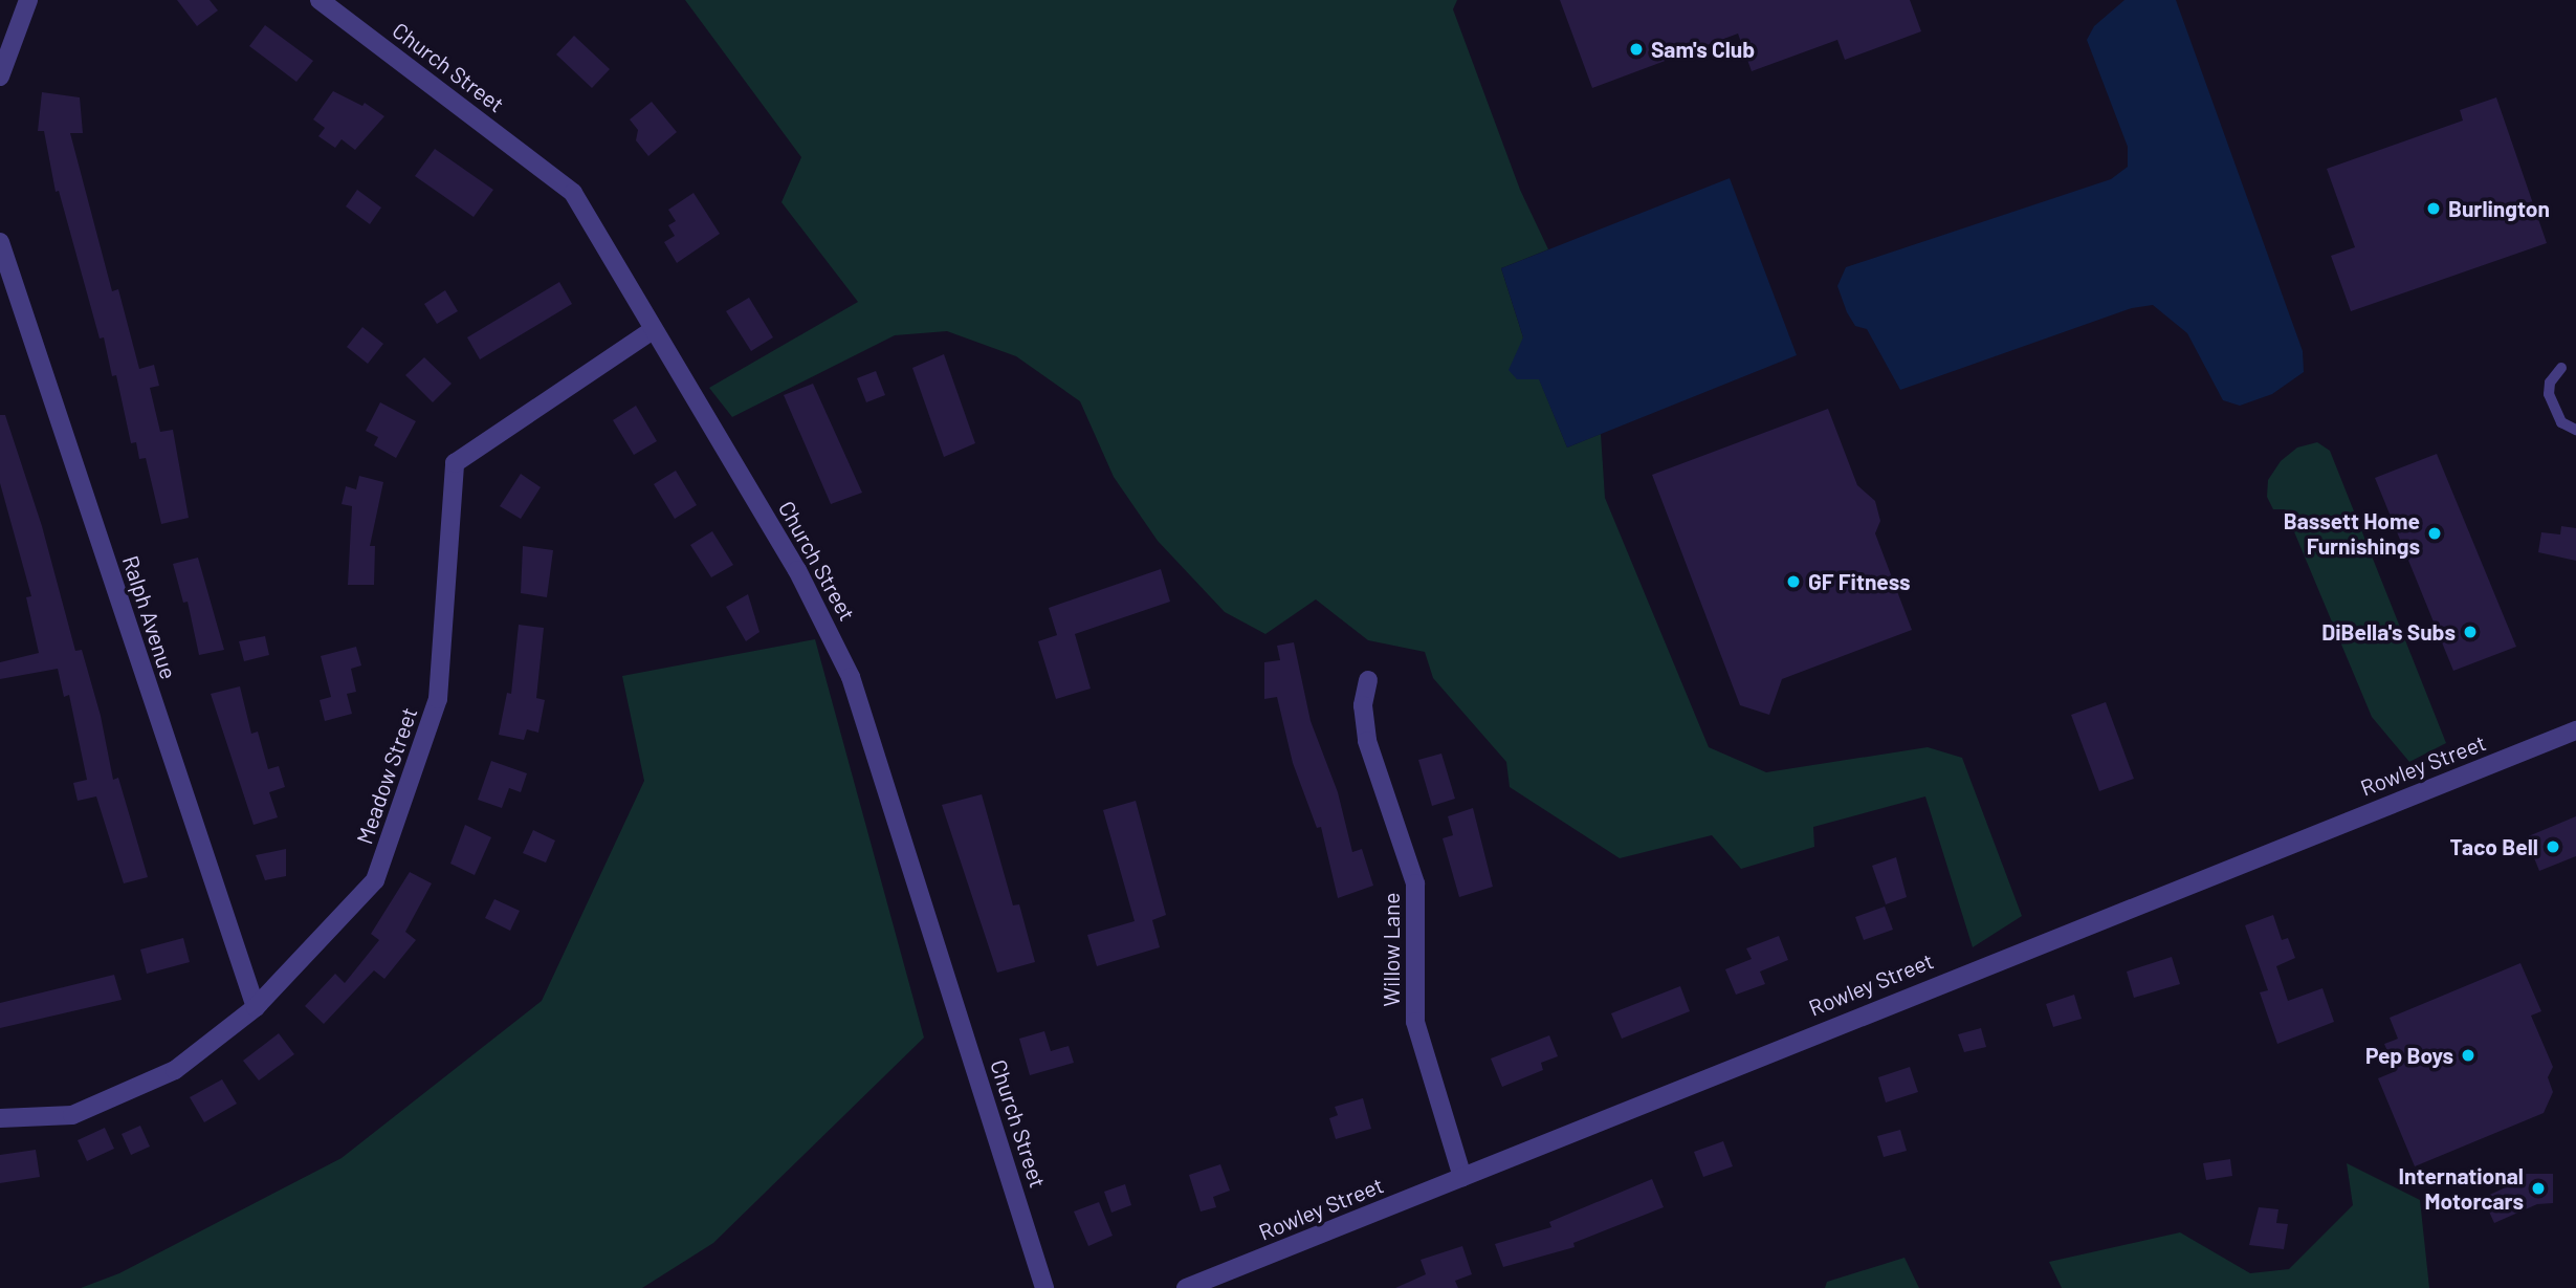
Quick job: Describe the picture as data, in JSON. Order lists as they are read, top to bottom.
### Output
{
  "streets": {
    "street": [
      "Church Street",
      "Ralph Avenue",
      "Rowley Street",
      "Meadow Street",
      "Willow Lane"
    ]
  },
  "crossings": [
    ["Church Street", "Meadow Street"],
    ["Ralph Avenue", "Meadow Street"],
    ["Rowley Street", "Willow Lane"]
  ],
  "places": [
    "Sam's Club",
    "Burlington",
    "Bassett Home Furnishings",
    "GF Fitness",
    "DiBella's Subs",
    "Taco Bell",
    "Pep Boys",
    "International Motorcars"
  ]
}
